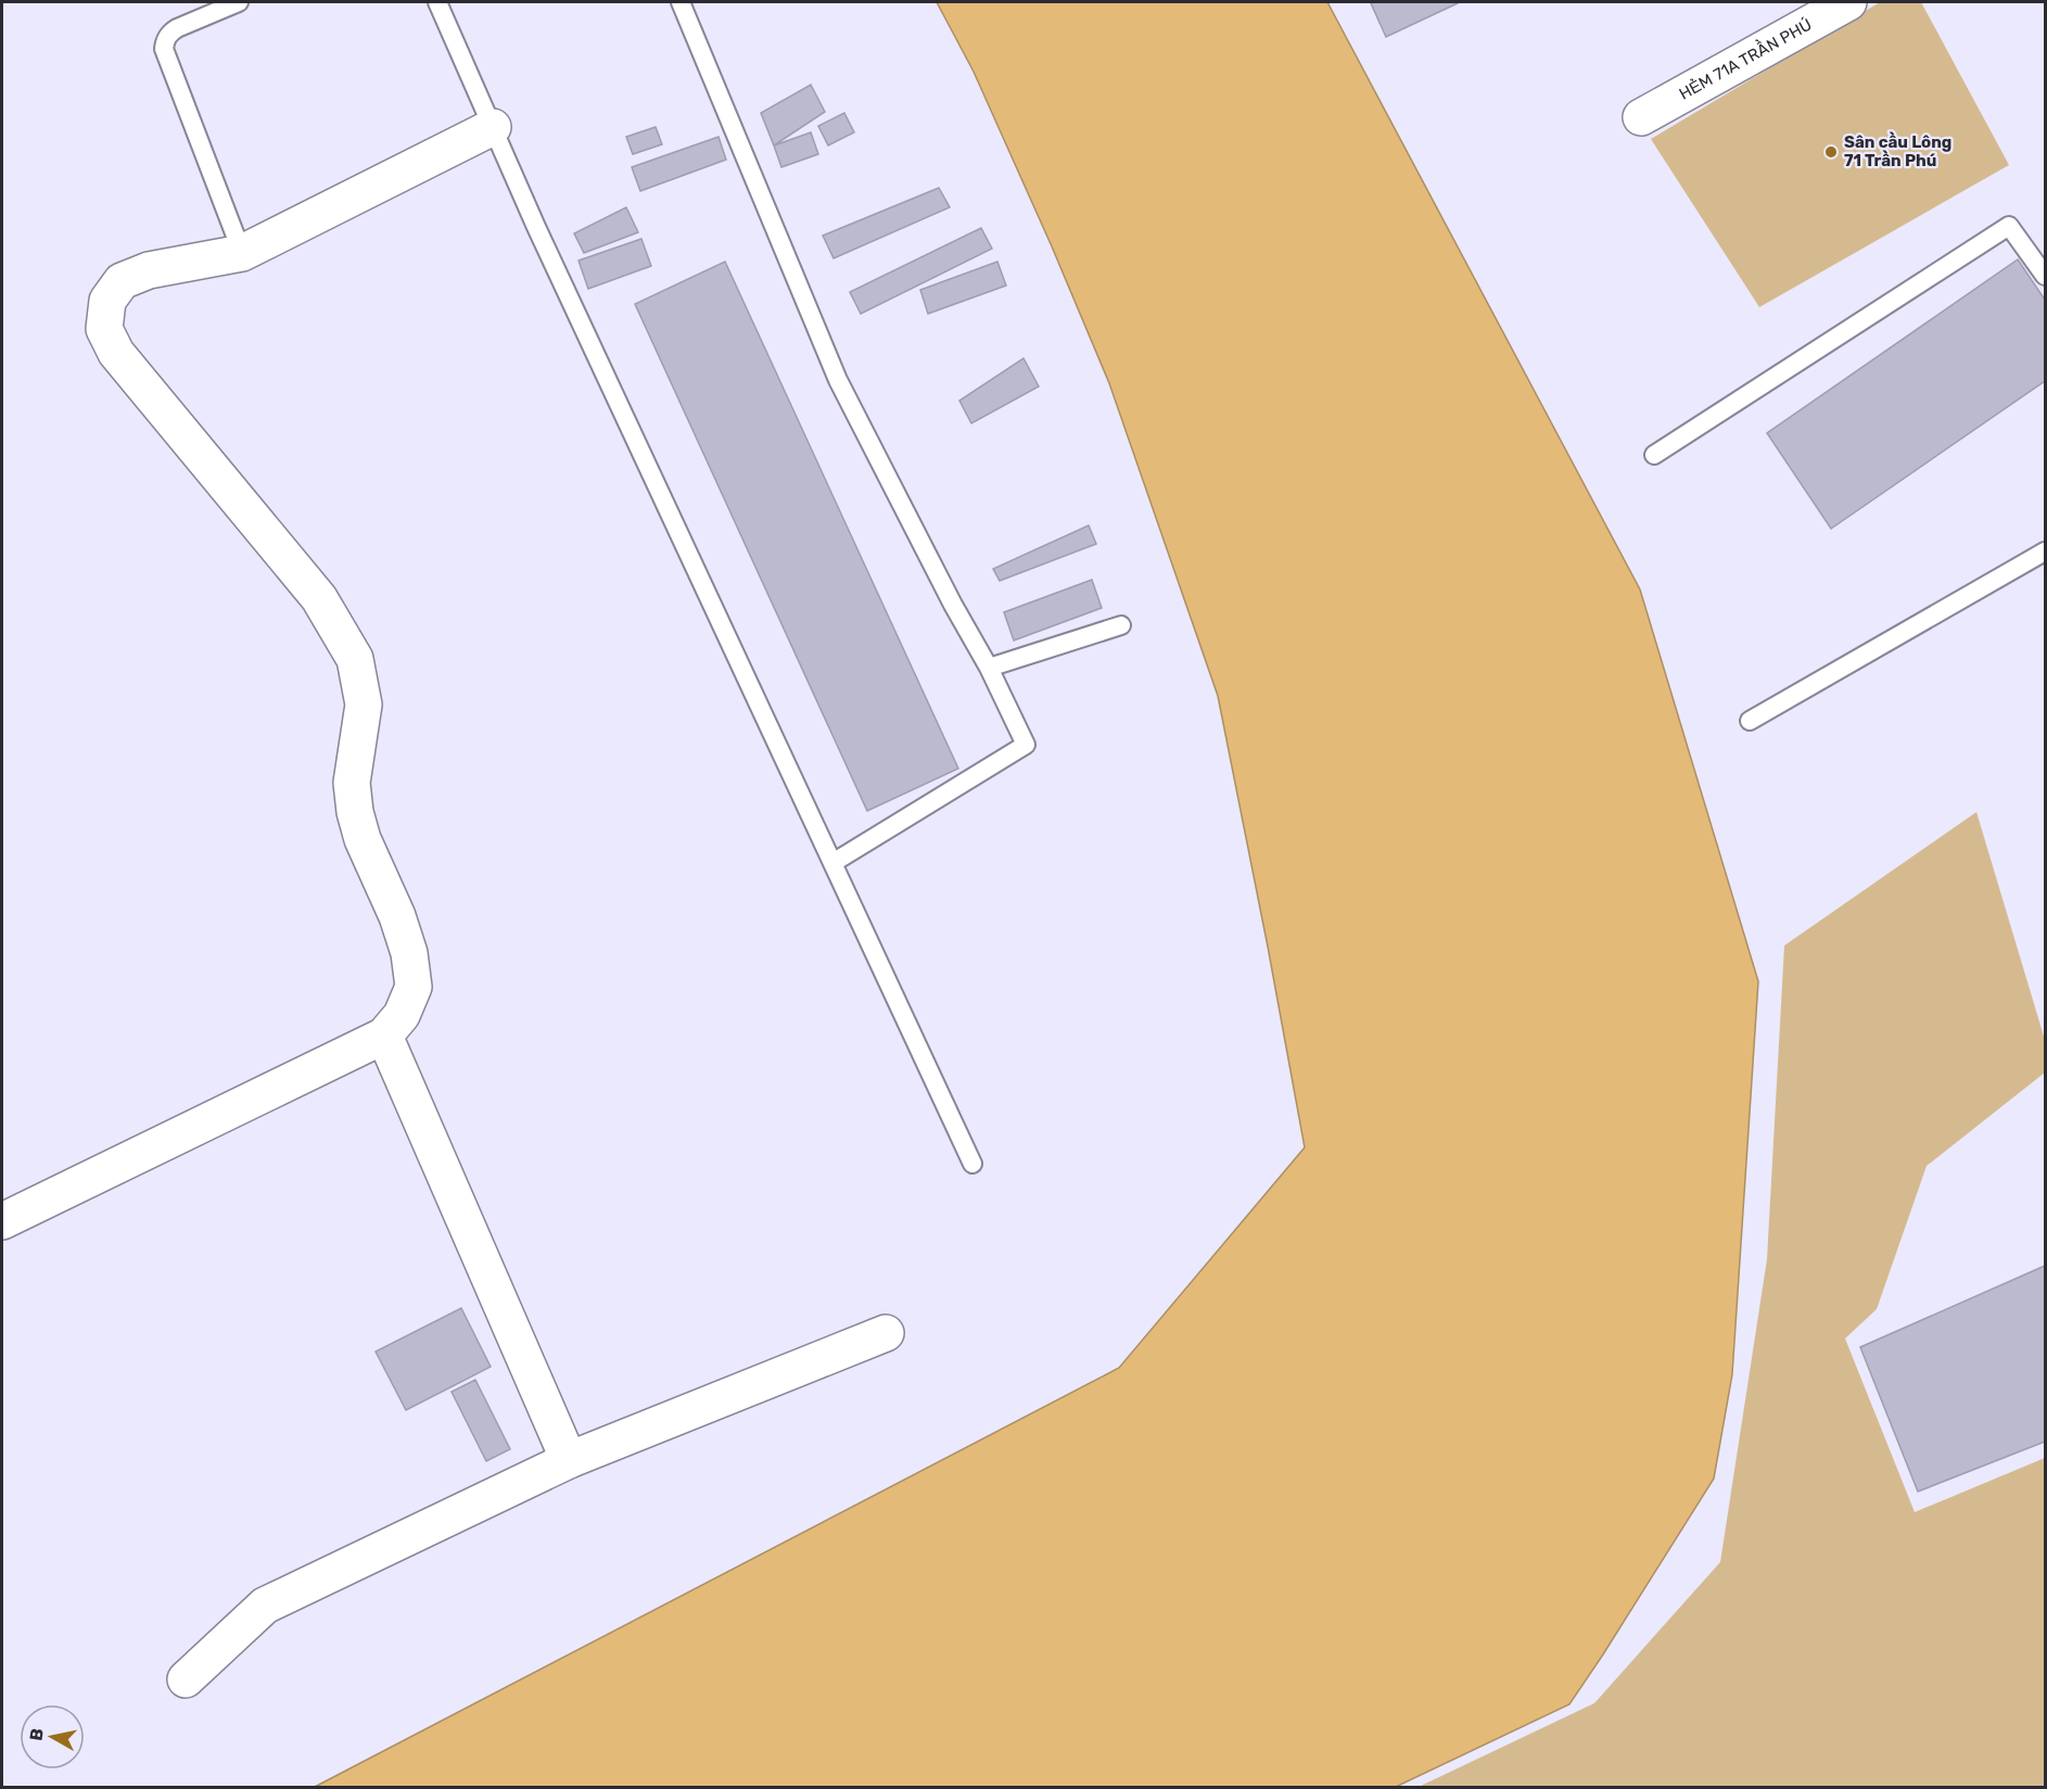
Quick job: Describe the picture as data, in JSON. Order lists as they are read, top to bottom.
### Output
{
  "streets": {
    "street": ["HẺM 71A TRẦN PHÚ"]
  },
  "places": ["Sân cầu Lông 71 Trần Phú"],
  "north": "left"
}
